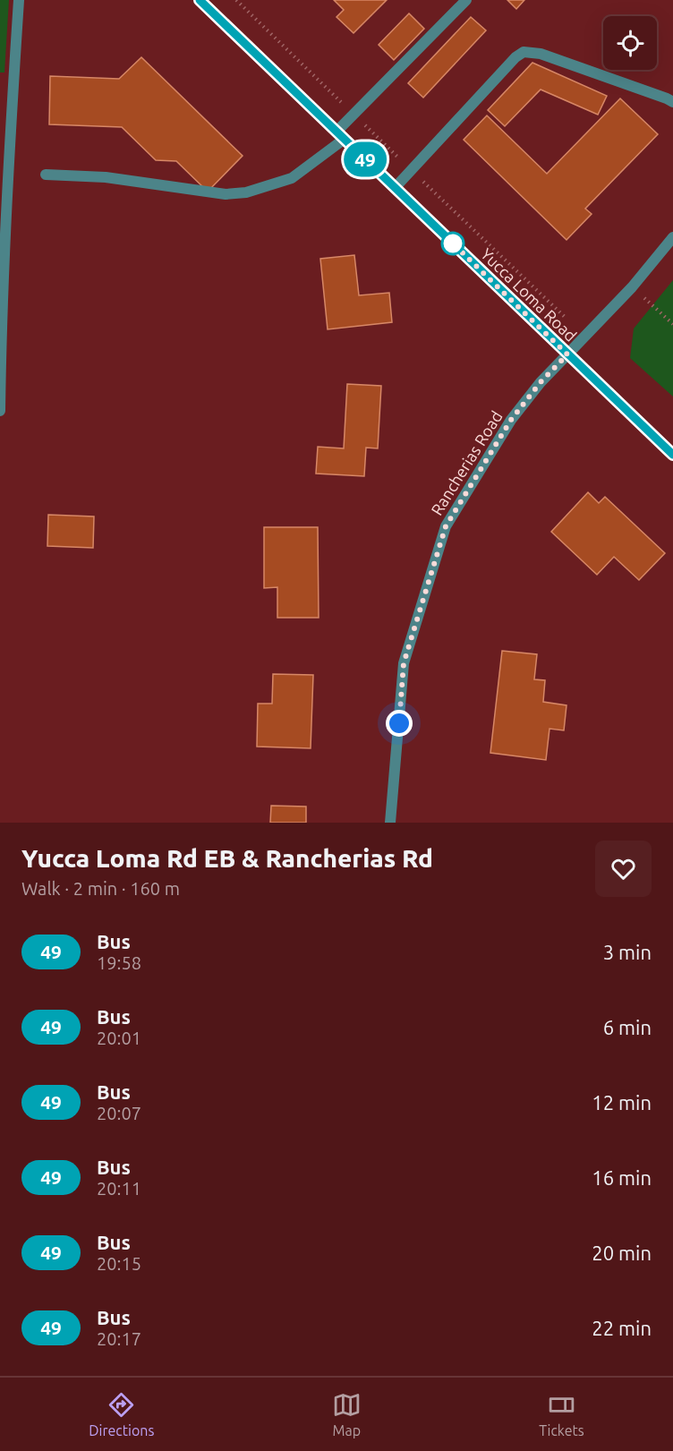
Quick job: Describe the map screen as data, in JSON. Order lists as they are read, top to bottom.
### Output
{
  "streets": {
    "main road": ["Yucca Loma Road"],
    "street": ["Rancherias Road"]
  },
  "crossings": [
    ["Yucca Loma Road", "Rancherias Road"]
  ],
  "lines": ["bus line 49"],
  "page": {
    "on_map": "49",
    "heading": ["Yucca Loma Rd EB & Rancherias Rd", "Walk · 2 min · 160 m"],
    "list": [
      {
        "mark": "49",
        "name": "Bus",
        "note": "19:58",
        "value": "3 min"
      },
      {
        "mark": "49",
        "name": "Bus",
        "note": "20:01",
        "value": "6 min"
      },
      {
        "mark": "49",
        "name": "Bus",
        "note": "20:07",
        "value": "12 min"
      },
      {
        "mark": "49",
        "name": "Bus",
        "note": "20:11",
        "value": "16 min"
      },
      {
        "mark": "49",
        "name": "Bus",
        "note": "20:15",
        "value": "20 min"
      },
      {
        "mark": "49",
        "name": "Bus",
        "note": "20:17",
        "value": "22 min"
      }
    ],
    "tabs": ["Directions", "Map", "Tickets"]
  }
}
